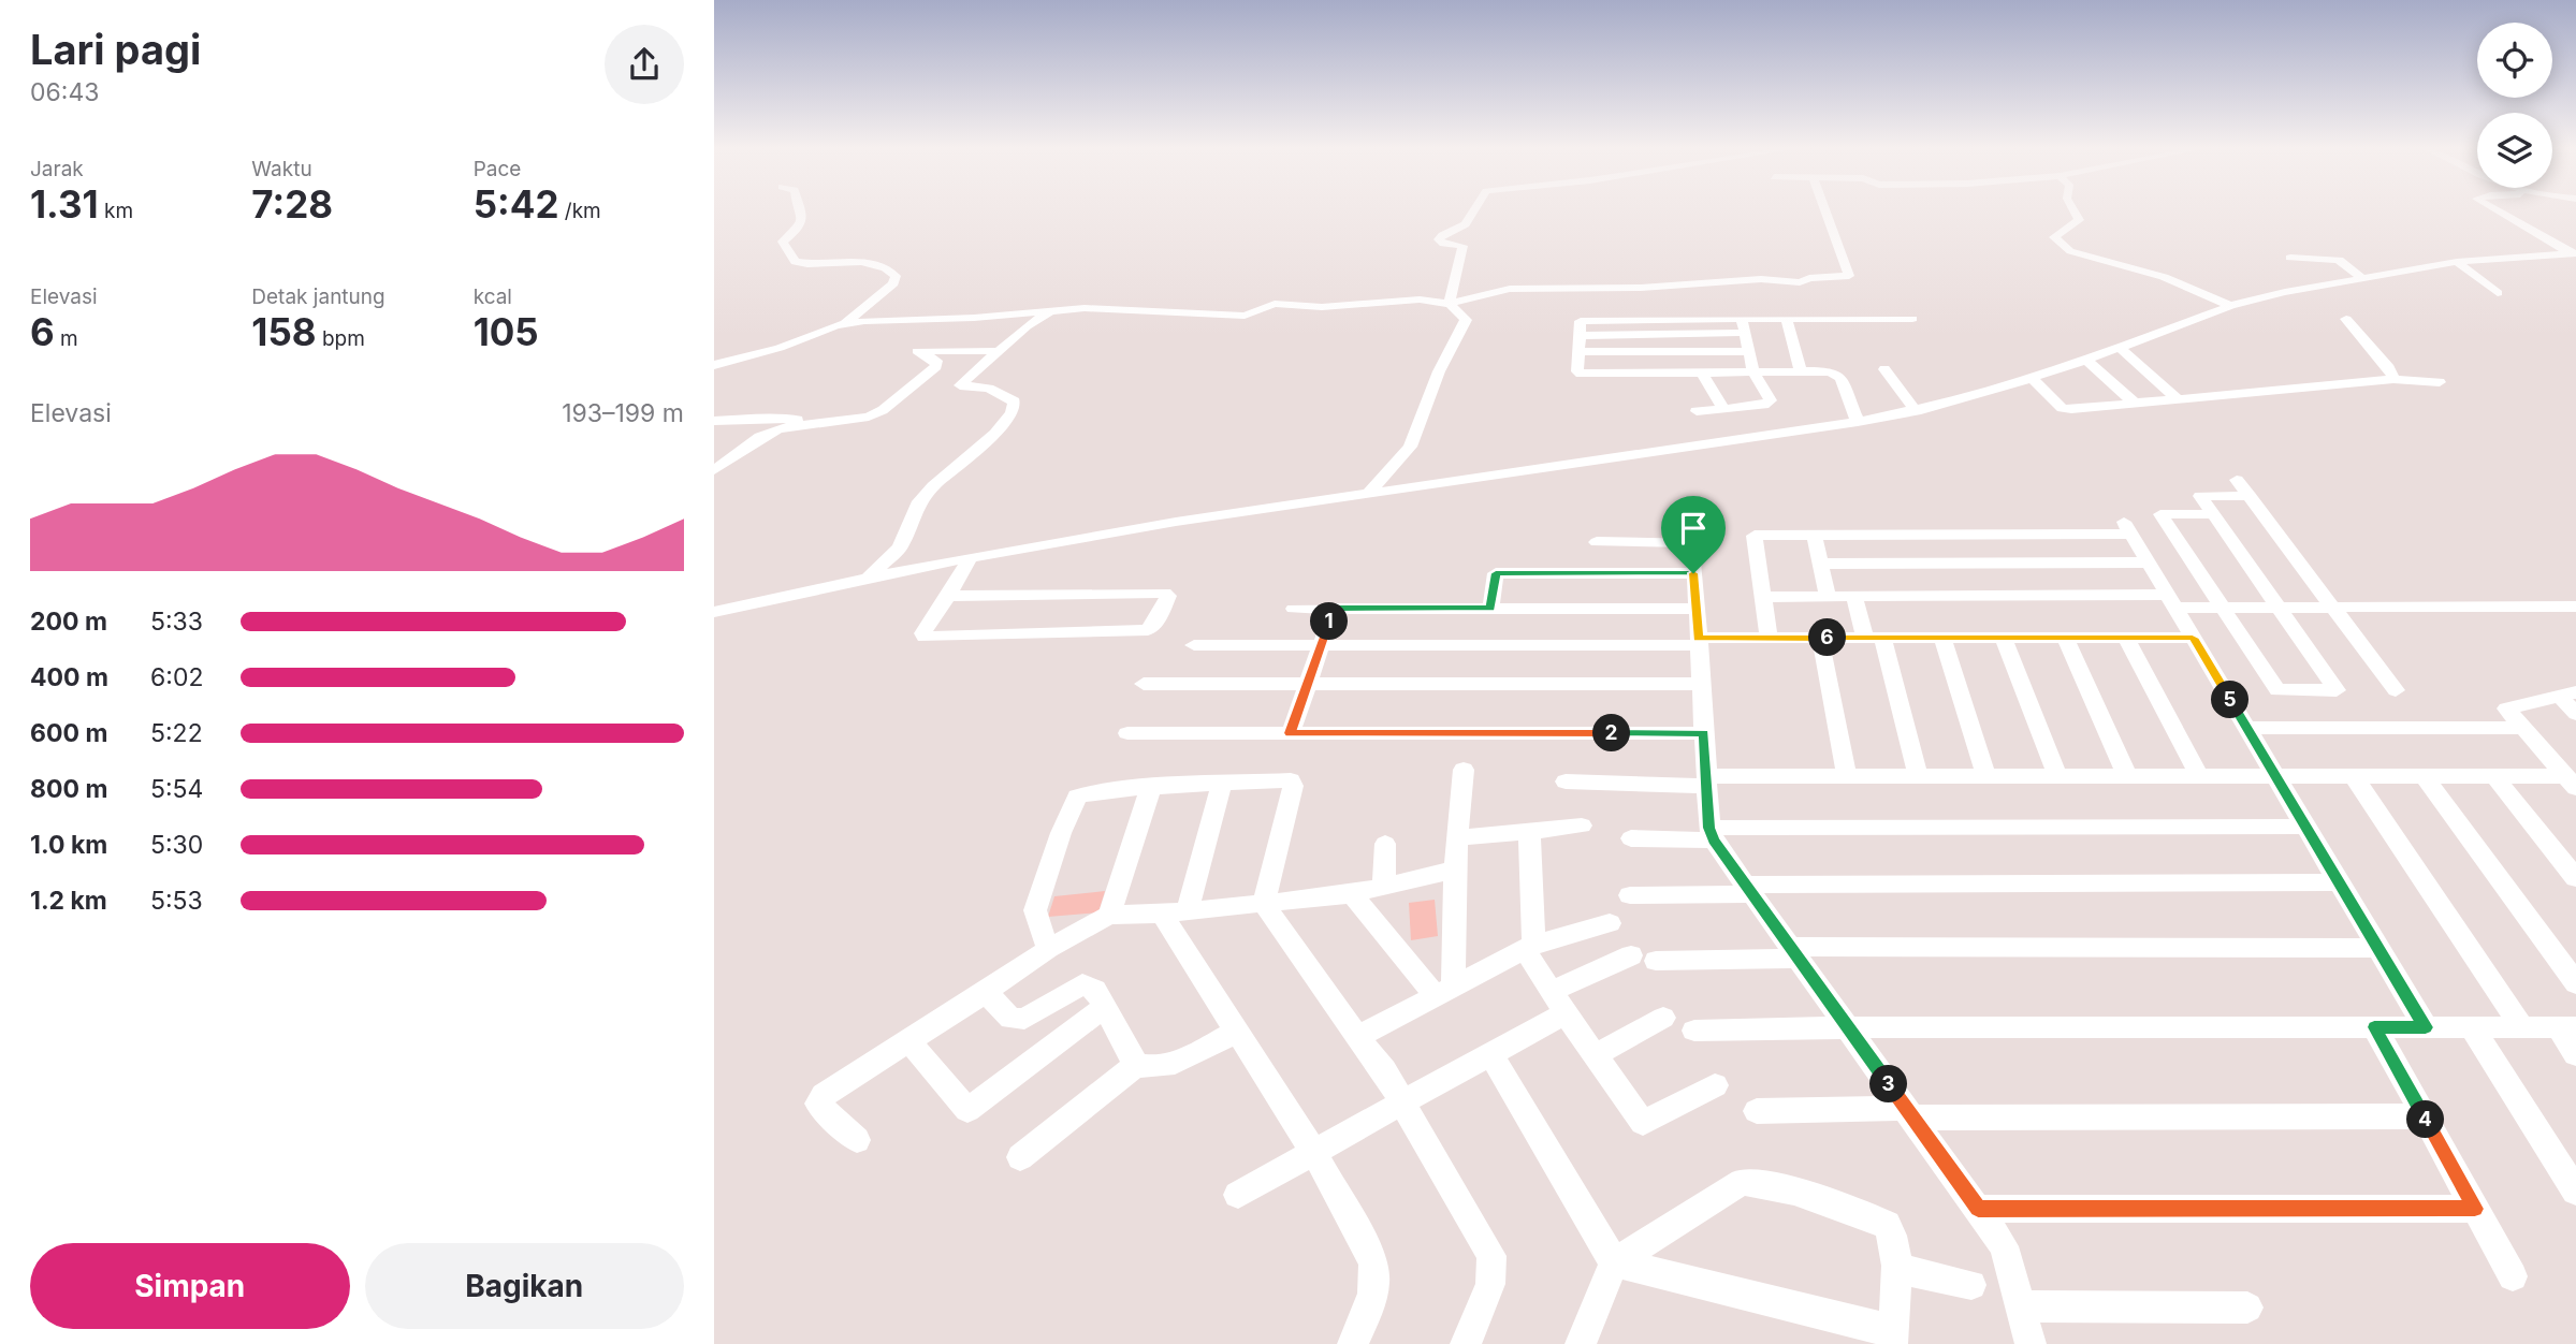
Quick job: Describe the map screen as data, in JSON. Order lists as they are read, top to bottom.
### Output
{
  "page": {
    "heading": ["Lari pagi", "06:43"],
    "stats": [
      ["Jarak", "1.31 km"],
      ["Waktu", "7:28"],
      ["Pace", "5:42 /km"],
      ["Elevasi", "6 m"],
      ["Detak jantung", "158 bpm"],
      ["kcal", "105"]
    ],
    "chart": ["Elevasi", "193–199 m"],
    "list": [
      {
        "name": "200 m",
        "note": "5:33"
      },
      {
        "name": "400 m",
        "note": "6:02"
      },
      {
        "name": "600 m",
        "note": "5:22"
      },
      {
        "name": "800 m",
        "note": "5:54"
      },
      {
        "name": "1.0 km",
        "note": "5:30"
      },
      {
        "name": "1.2 km",
        "note": "5:53"
      }
    ],
    "pins": [
      "1",
      "6",
      "5",
      "2",
      "3",
      "4"
    ],
    "buttons": ["Simpan", "Bagikan"]
  }
}
